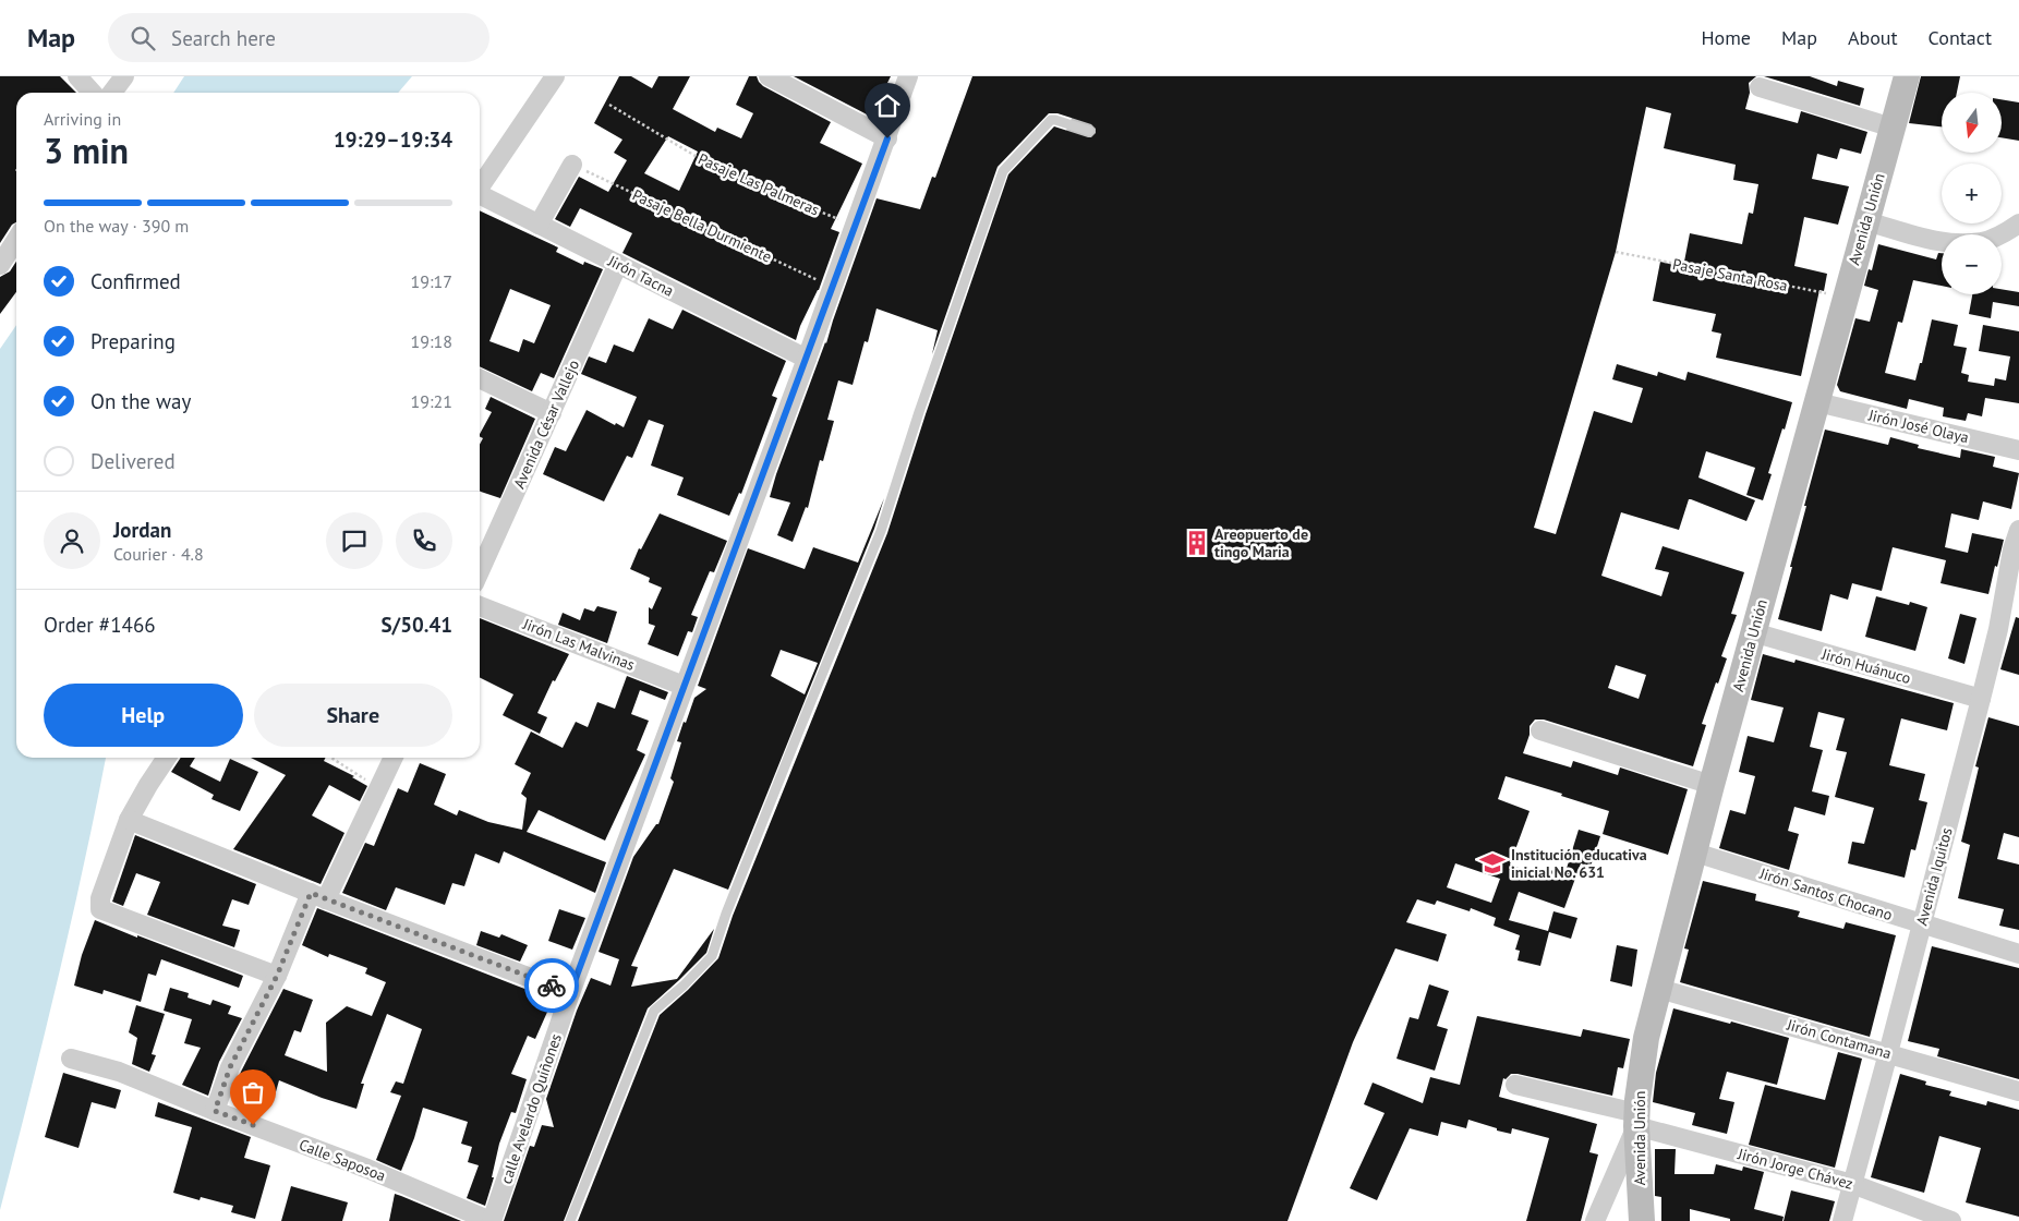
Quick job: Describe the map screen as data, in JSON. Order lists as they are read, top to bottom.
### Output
{
  "streets": {
    "main road": ["Avenida Unión"],
    "street": [
      "Jirón Tacna",
      "Avenida César Vallejo",
      "Jirón José Olaya",
      "Jirón Las Malvinas",
      "Jirón Huánuco",
      "Avenida Iquitos",
      "Jirón Santos Chocano",
      "Jirón Contamana",
      "calle Avelardo Quiñones",
      "Calle Saposoa",
      "Jirón Jorge Chávez"
    ],
    "path": ["Pasaje Las Palmeras", "Pasaje Bella Durmiente", "Pasaje Santa Rosa"]
  },
  "crossings": [
    ["Pasaje Las Palmeras", "calle Avelardo Quiñones"],
    ["Avenida Unión", "Pasaje Santa Rosa"],
    ["Avenida Unión", "Jirón José Olaya"],
    ["Avenida Unión", "Jirón Huánuco"],
    ["Avenida Unión", "Jirón Santos Chocano"],
    ["Avenida Unión", "Jirón Contamana"],
    ["Avenida Unión", "Jirón Jorge Chávez"],
    ["Pasaje Bella Durmiente", "calle Avelardo Quiñones"],
    ["Jirón Tacna", "Avenida César Vallejo"],
    ["Jirón Tacna", "calle Avelardo Quiñones"],
    ["Jirón Las Malvinas", "calle Avelardo Quiñones"],
    ["Jirón Huánuco", "Avenida Iquitos"],
    ["Avenida Iquitos", "Jirón Santos Chocano"],
    ["Avenida Iquitos", "Jirón Contamana"],
    ["Avenida Iquitos", "Jirón Jorge Chávez"],
    ["calle Avelardo Quiñones", "Calle Saposoa"]
  ],
  "places": {
    "building": ["Areopuerto de tingo Maria"],
    "school or university": ["Institución educativa inicial No. 631"]
  },
  "north": "bottom",
  "page": {
    "header": "Map",
    "search": "Search here",
    "nav": [
      "Home",
      "Map",
      "About",
      "Contact"
    ],
    "map_buttons": ["+", "−"],
    "heading": ["3 min", "Arriving in", "19:29–19:34"],
    "panel": [
      "Jordan",
      "Courier · 4.8",
      "Order #1466",
      "S/50.41"
    ],
    "bar": "On the way · 390 m",
    "list": [
      ["Confirmed", "19:17"],
      ["Preparing", "19:18"],
      ["On the way", "19:21"],
      "Delivered"
    ],
    "buttons": ["Help", "Share"]
  }
}
